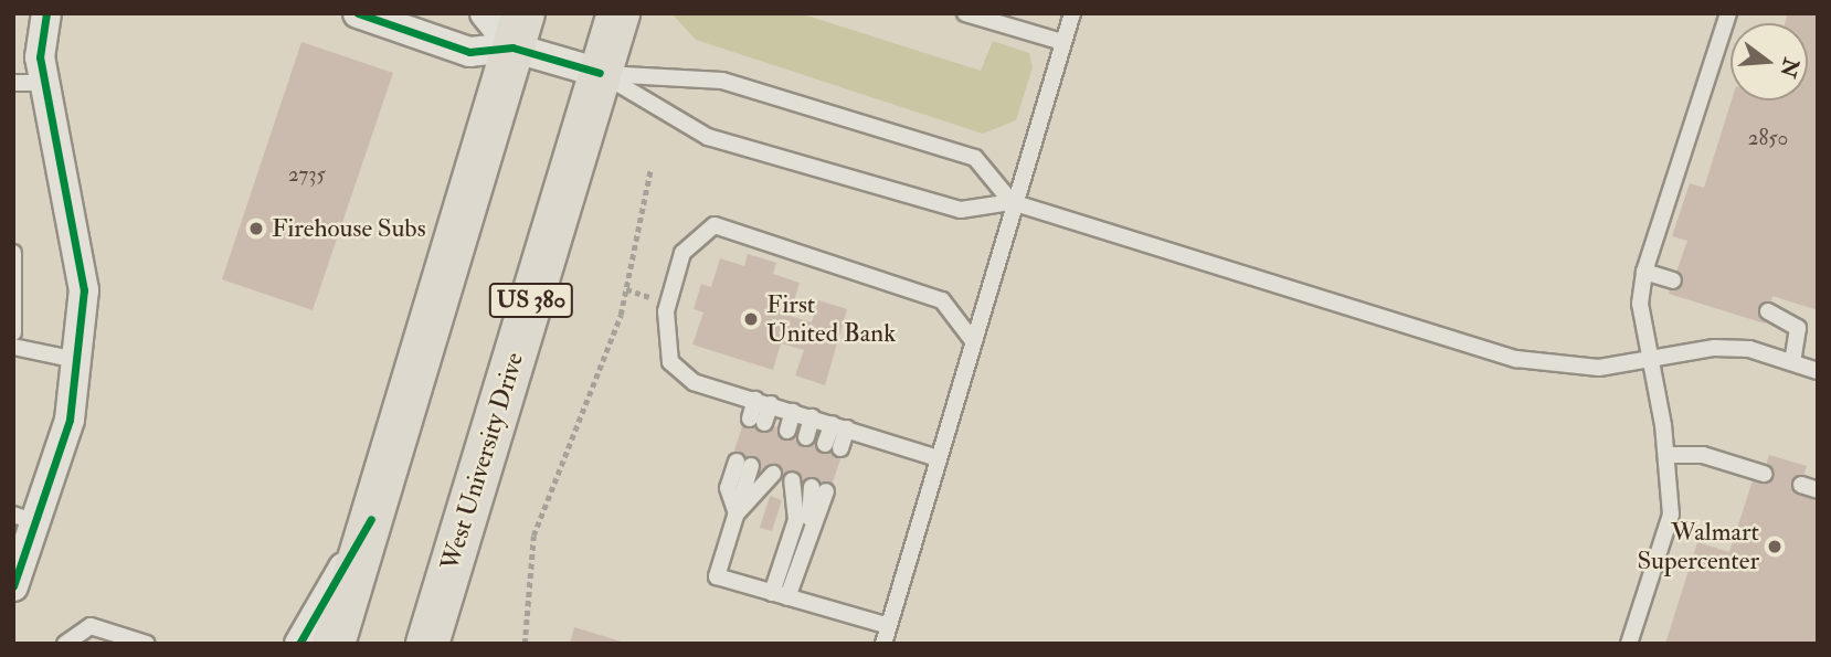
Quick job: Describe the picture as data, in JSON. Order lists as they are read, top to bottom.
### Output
{
  "streets": {
    "main road": ["US 380", "West University Drive"]
  },
  "places": ["Firehouse Subs", "First United Bank", "Walmart Supercenter"],
  "house_numbers": ["2850", "2735"],
  "north": "right"
}
